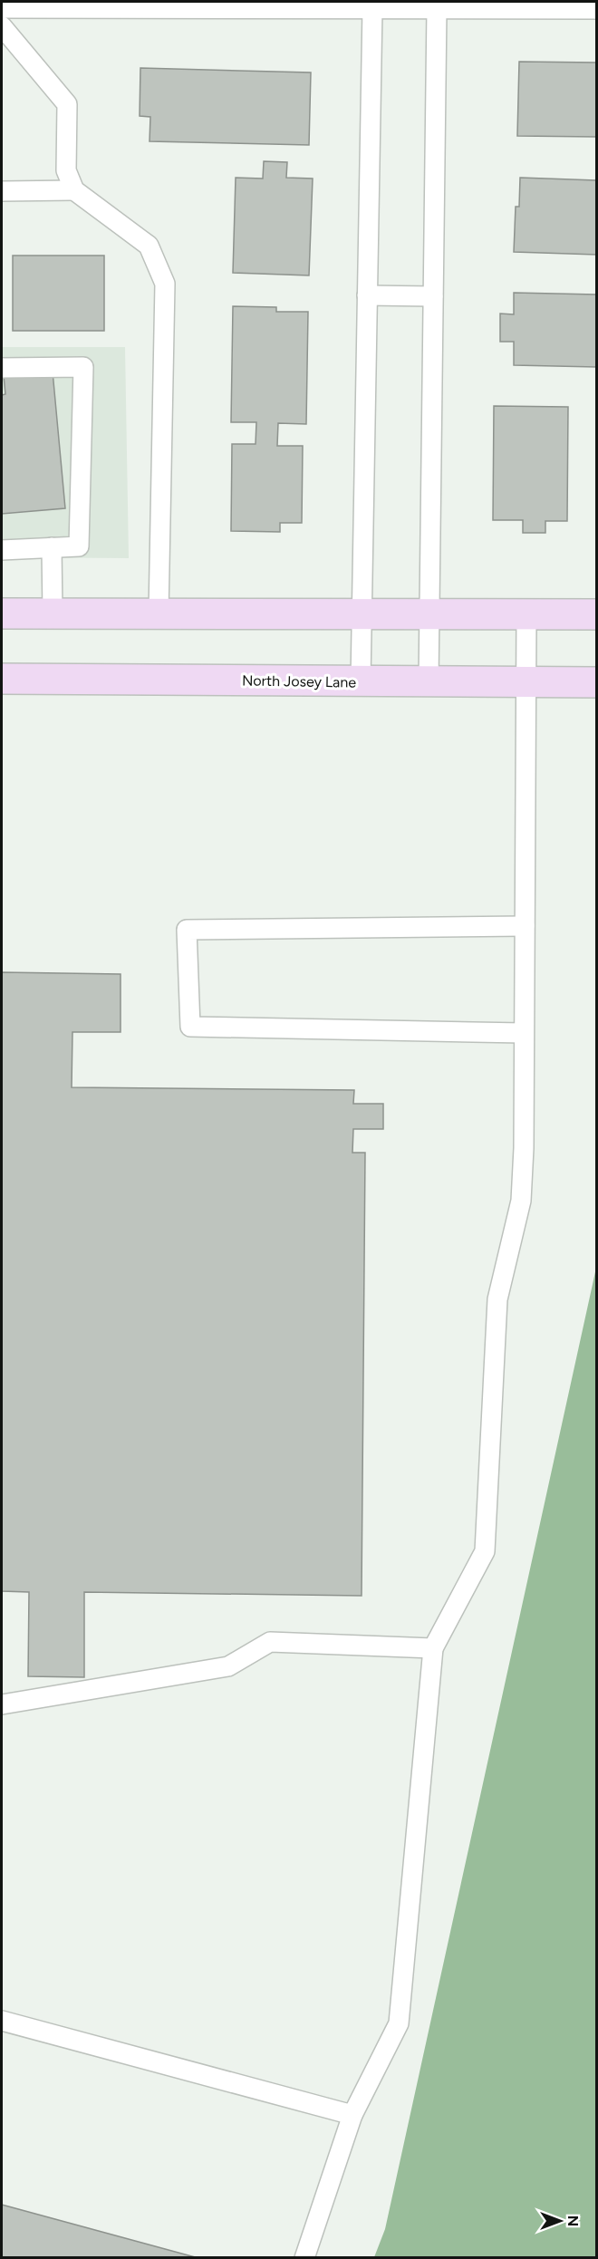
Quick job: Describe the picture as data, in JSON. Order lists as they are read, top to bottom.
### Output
{
  "streets": {
    "main road": ["North Josey Lane"]
  },
  "north": "right"
}
